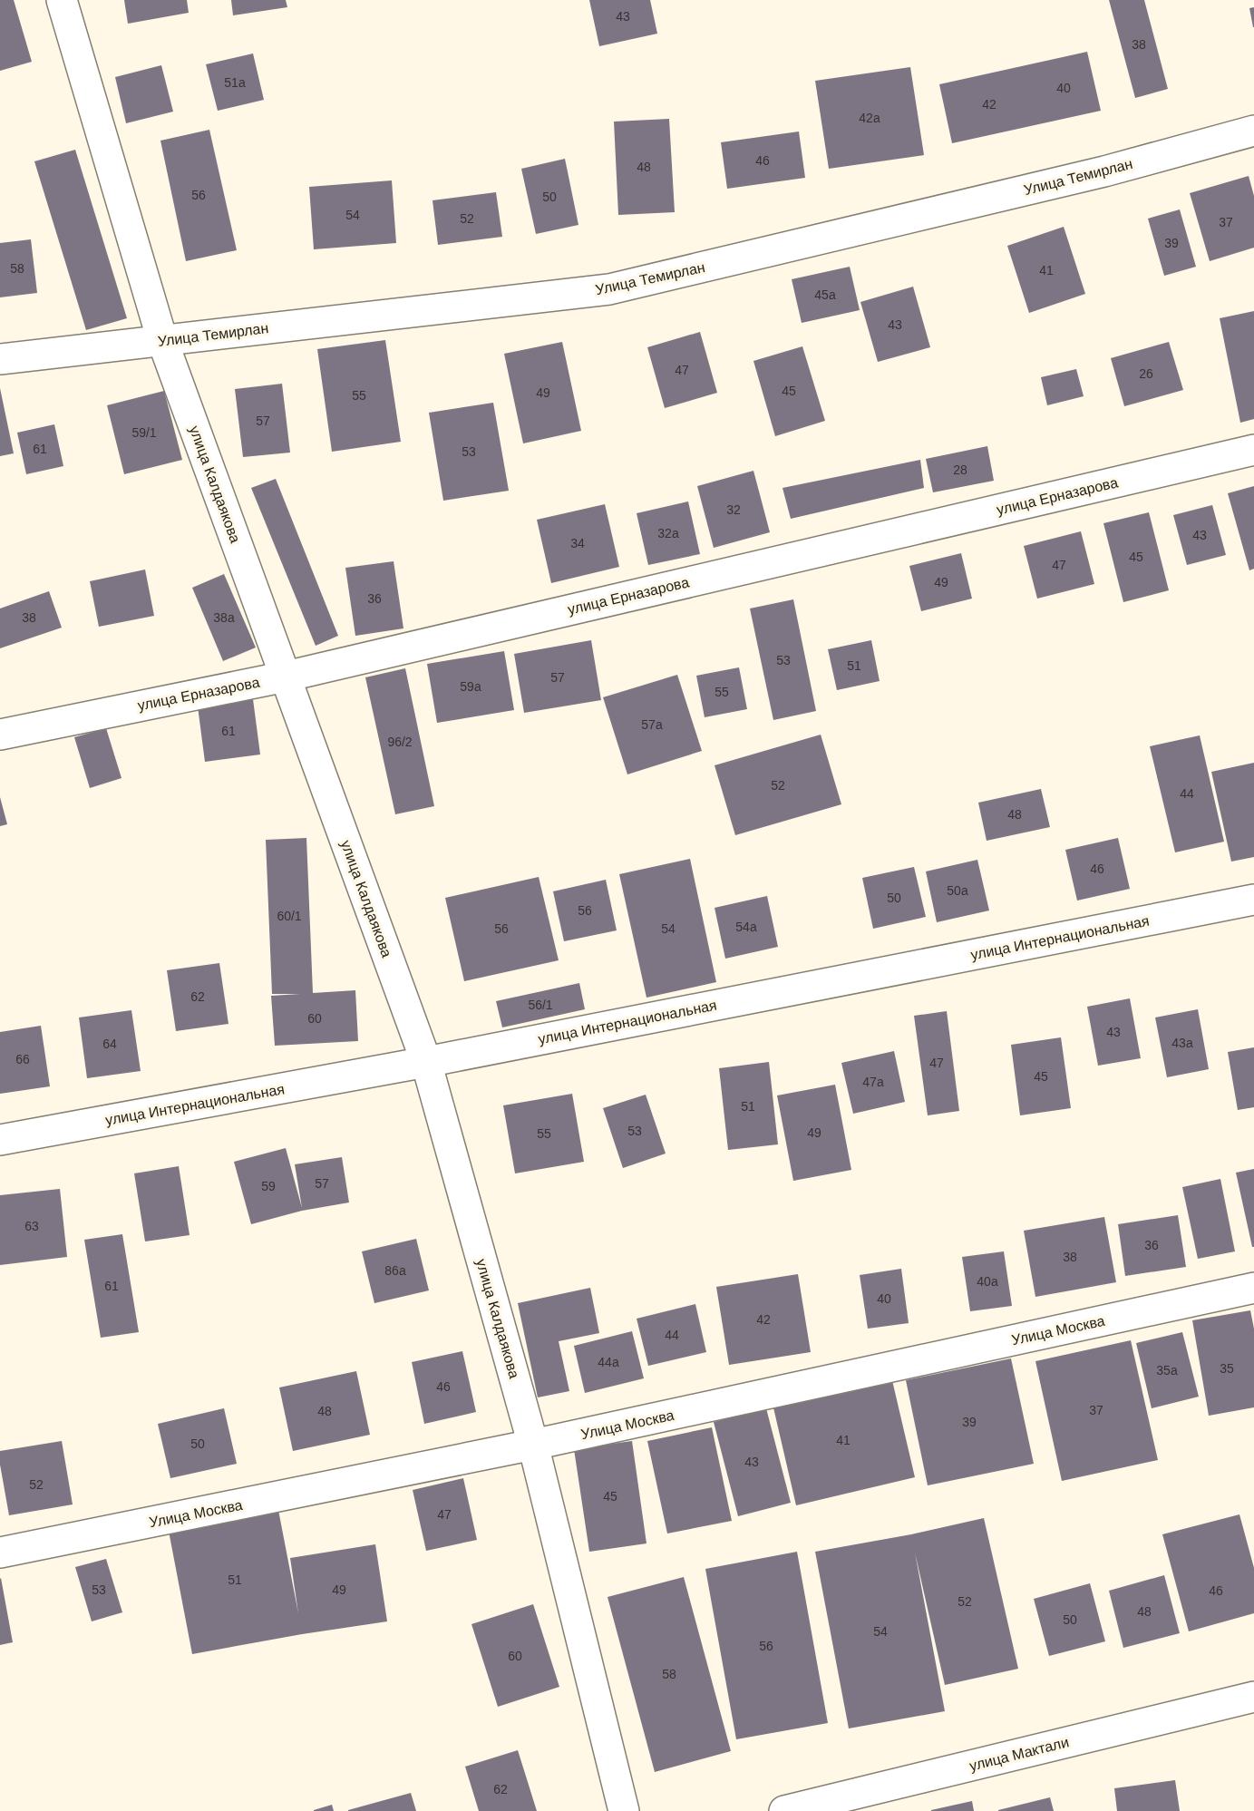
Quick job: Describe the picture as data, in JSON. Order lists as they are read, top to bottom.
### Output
{
  "streets": {
    "street": [
      "Улица Темирлан",
      "улица Калдаякова",
      "улица Ерназарова",
      "улица Интернациональная",
      "Улица Москва",
      "улица Мактали"
    ]
  },
  "crossings": [
    ["Улица Темирлан", "улица Калдаякова"],
    ["улица Калдаякова", "улица Ерназарова"],
    ["улица Калдаякова", "улица Интернациональная"],
    ["улица Калдаякова", "Улица Москва"]
  ],
  "house_numbers": [
    "43",
    "38",
    "51а",
    "40",
    "42",
    "42а",
    "46",
    "48",
    "56",
    "50",
    "54",
    "52",
    "37",
    "39",
    "58",
    "41",
    "45а",
    "43",
    "47",
    "26",
    "45",
    "49",
    "55",
    "57",
    "59/1",
    "61",
    "53",
    "28",
    "32",
    "32а",
    "43",
    "34",
    "45",
    "47",
    "49",
    "36",
    "38",
    "38а",
    "53",
    "51",
    "57",
    "59а",
    "55",
    "57а",
    "61",
    "96/2",
    "52",
    "44",
    "48",
    "46",
    "50а",
    "50",
    "56",
    "60/1",
    "54а",
    "56",
    "54",
    "62",
    "56/1",
    "60",
    "43",
    "43а",
    "64",
    "66",
    "47",
    "45",
    "47а",
    "51",
    "53",
    "49",
    "55",
    "57",
    "59",
    "63",
    "36",
    "38",
    "86а",
    "40а",
    "61",
    "40",
    "42",
    "44",
    "44а",
    "35",
    "35а",
    "46",
    "37",
    "48",
    "39",
    "41",
    "50",
    "43",
    "52",
    "45",
    "47",
    "51",
    "53",
    "49",
    "46",
    "52",
    "48",
    "50",
    "54",
    "56",
    "60",
    "58",
    "62"
  ]
}
